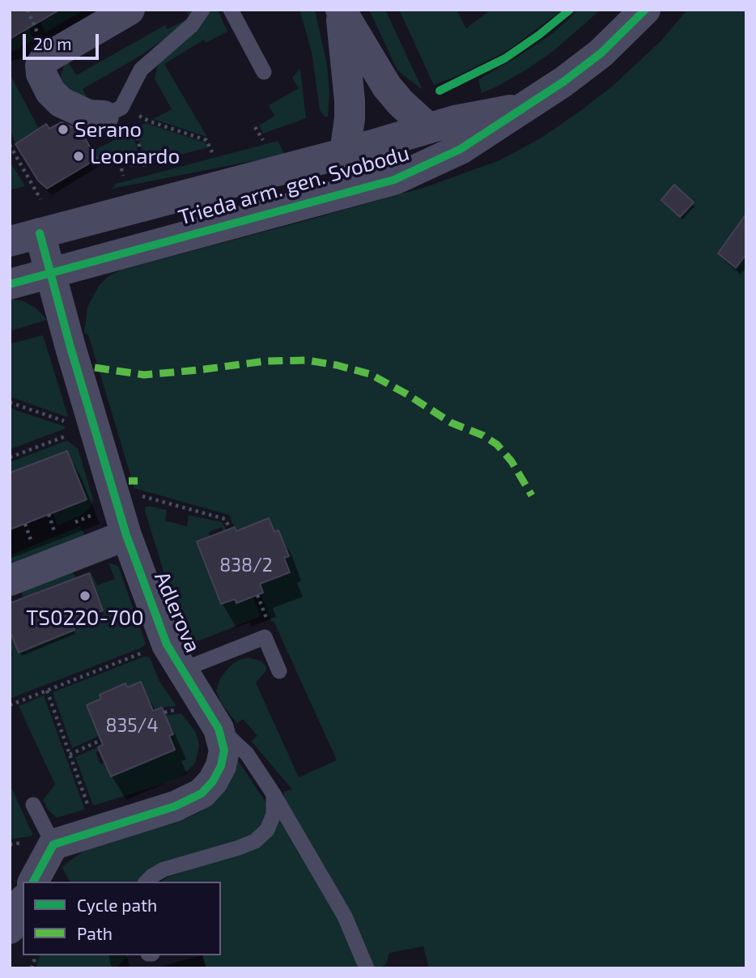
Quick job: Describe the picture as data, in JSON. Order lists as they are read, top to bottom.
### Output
{
  "streets": {
    "street": ["Trieda arm. gen. Svobodu", "Adlerova"]
  },
  "crossings": [
    ["Trieda arm. gen. Svobodu", "Adlerova"]
  ],
  "places": ["Serano", "Leonardo", "TS0220-700"],
  "house_numbers": ["838/2", "835/4"],
  "legend": ["Cycle path", "Path"],
  "scale_bar": "20 m"
}
